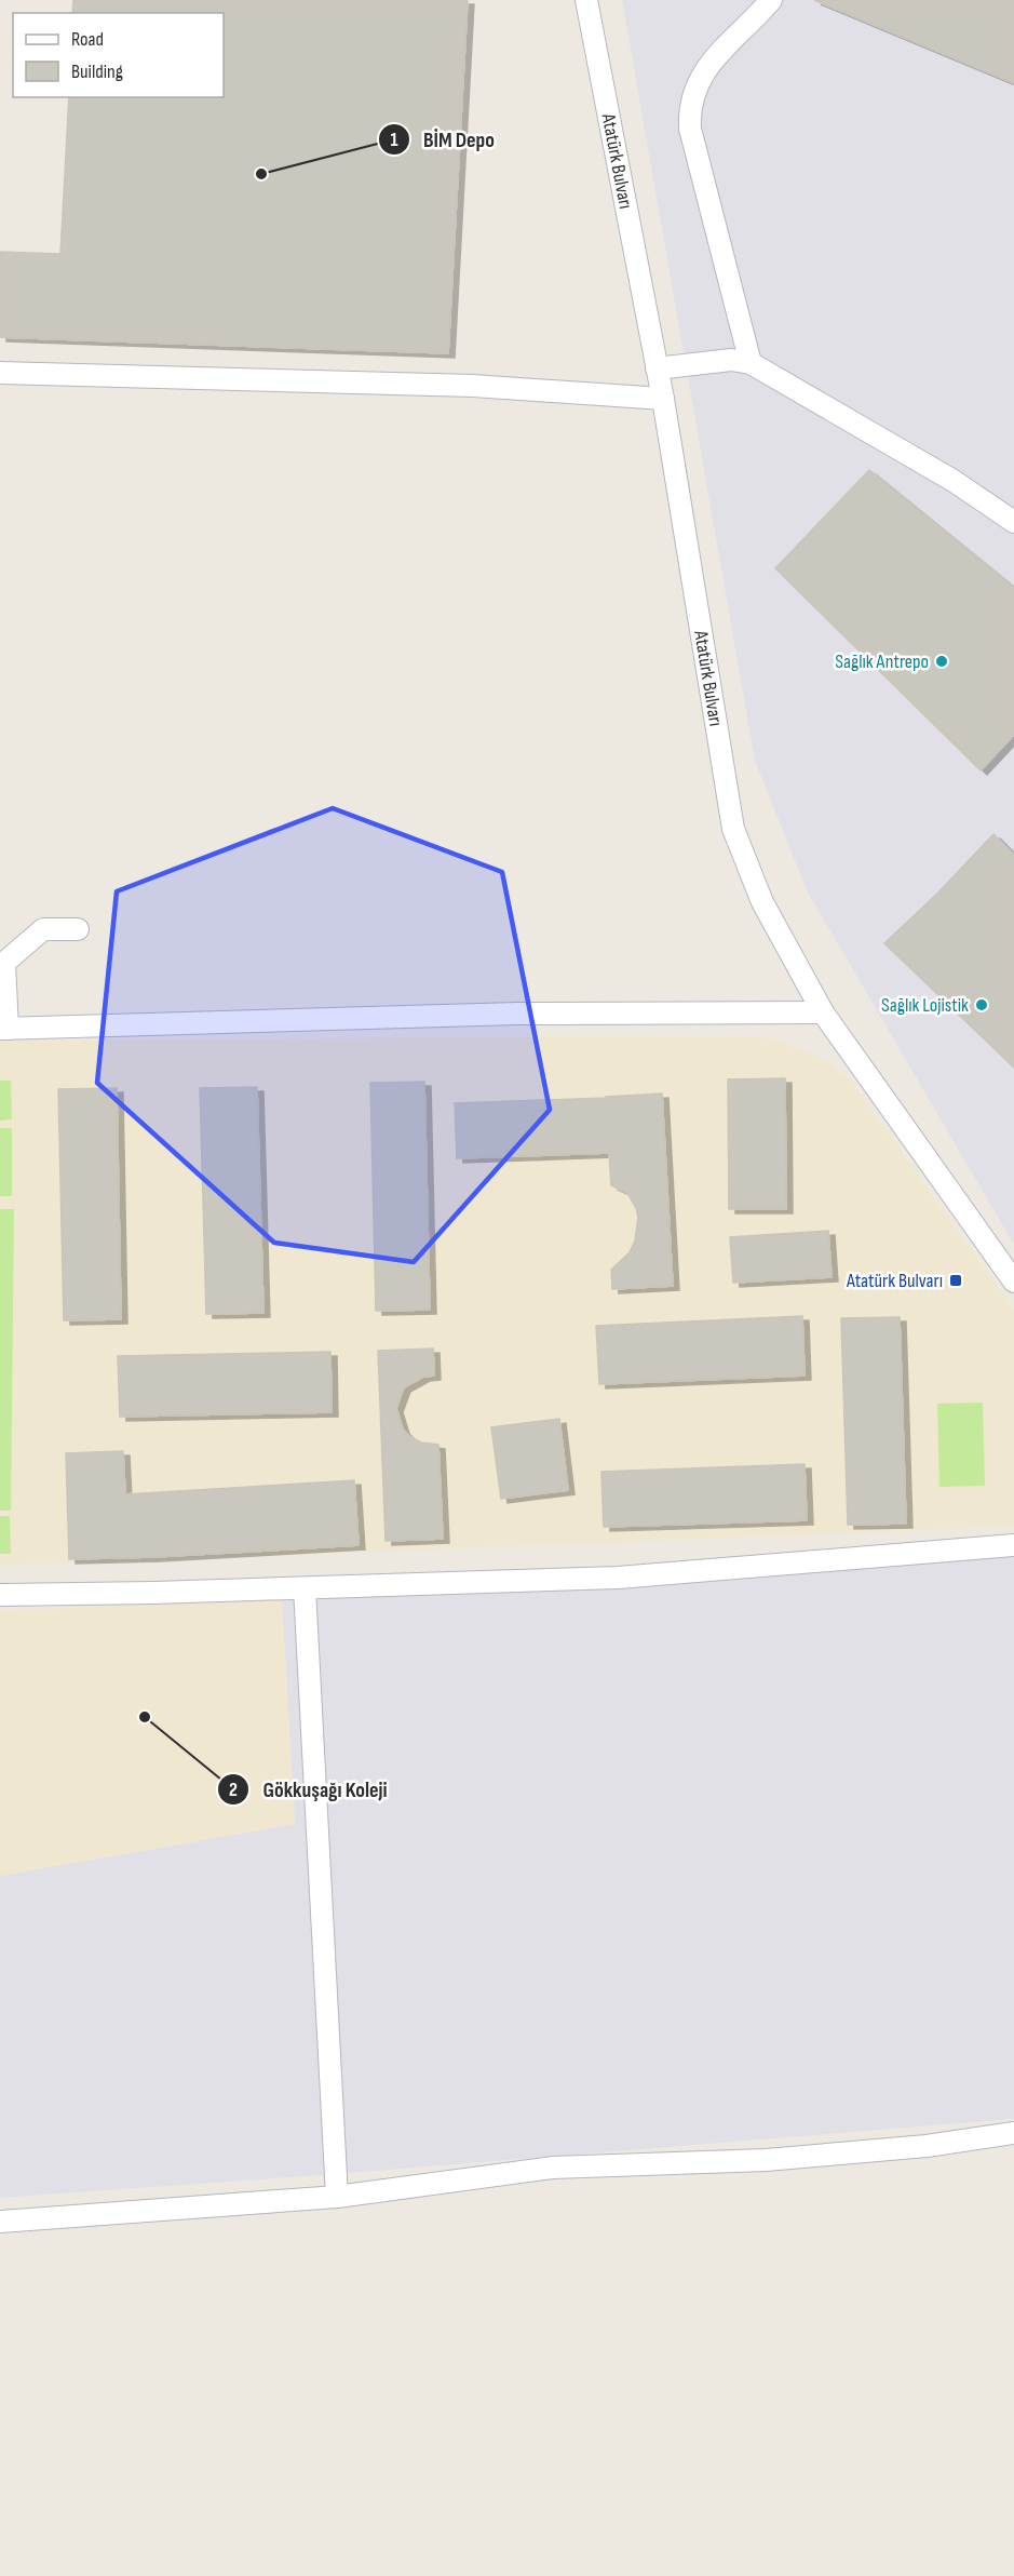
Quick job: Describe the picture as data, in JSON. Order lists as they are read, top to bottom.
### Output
{
  "streets": {
    "street": ["Atatürk Bulvarı"]
  },
  "places": {
    "other": [
      "BİM Depo",
      "Sağlık Antrepo",
      "Sağlık Lojistik",
      "Gökkuşağı Koleji"
    ],
    "transit": ["Atatürk Bulvarı"]
  },
  "legend": ["Road", "Building"]
}
